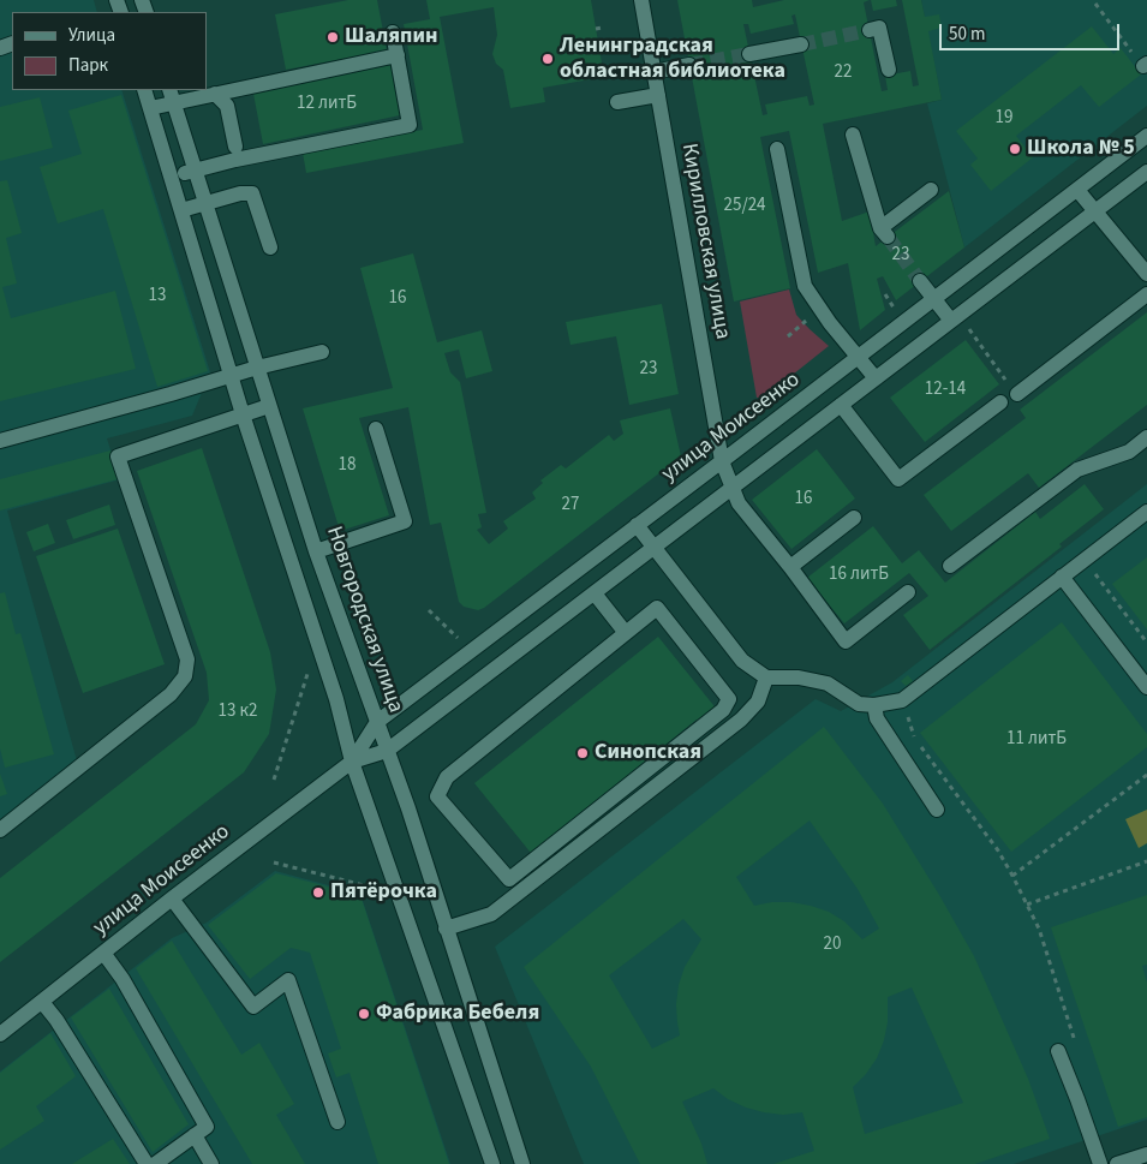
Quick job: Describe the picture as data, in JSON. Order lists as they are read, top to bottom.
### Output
{
  "streets": {
    "street": ["Кирилловская улица", "улица Моисеенко", "Новгородская улица"]
  },
  "crossings": [
    ["Кирилловская улица", "улица Моисеенко"],
    ["улица Моисеенко", "Новгородская улица"]
  ],
  "places": [
    "Шаляпин",
    "Ленинградская областная библиотека",
    "Школа № 5",
    "Синопская",
    "Пятёрочка",
    "Фабрика Бебеля"
  ],
  "house_numbers": [
    "22",
    "12 литБ",
    "19",
    "25/24",
    "23",
    "13",
    "16",
    "23",
    "12-14",
    "18",
    "16",
    "27",
    "16 литБ",
    "13 к2",
    "11 литБ",
    "20"
  ],
  "legend": ["Улица", "Парк"],
  "scale_bar": "50 m"
}
